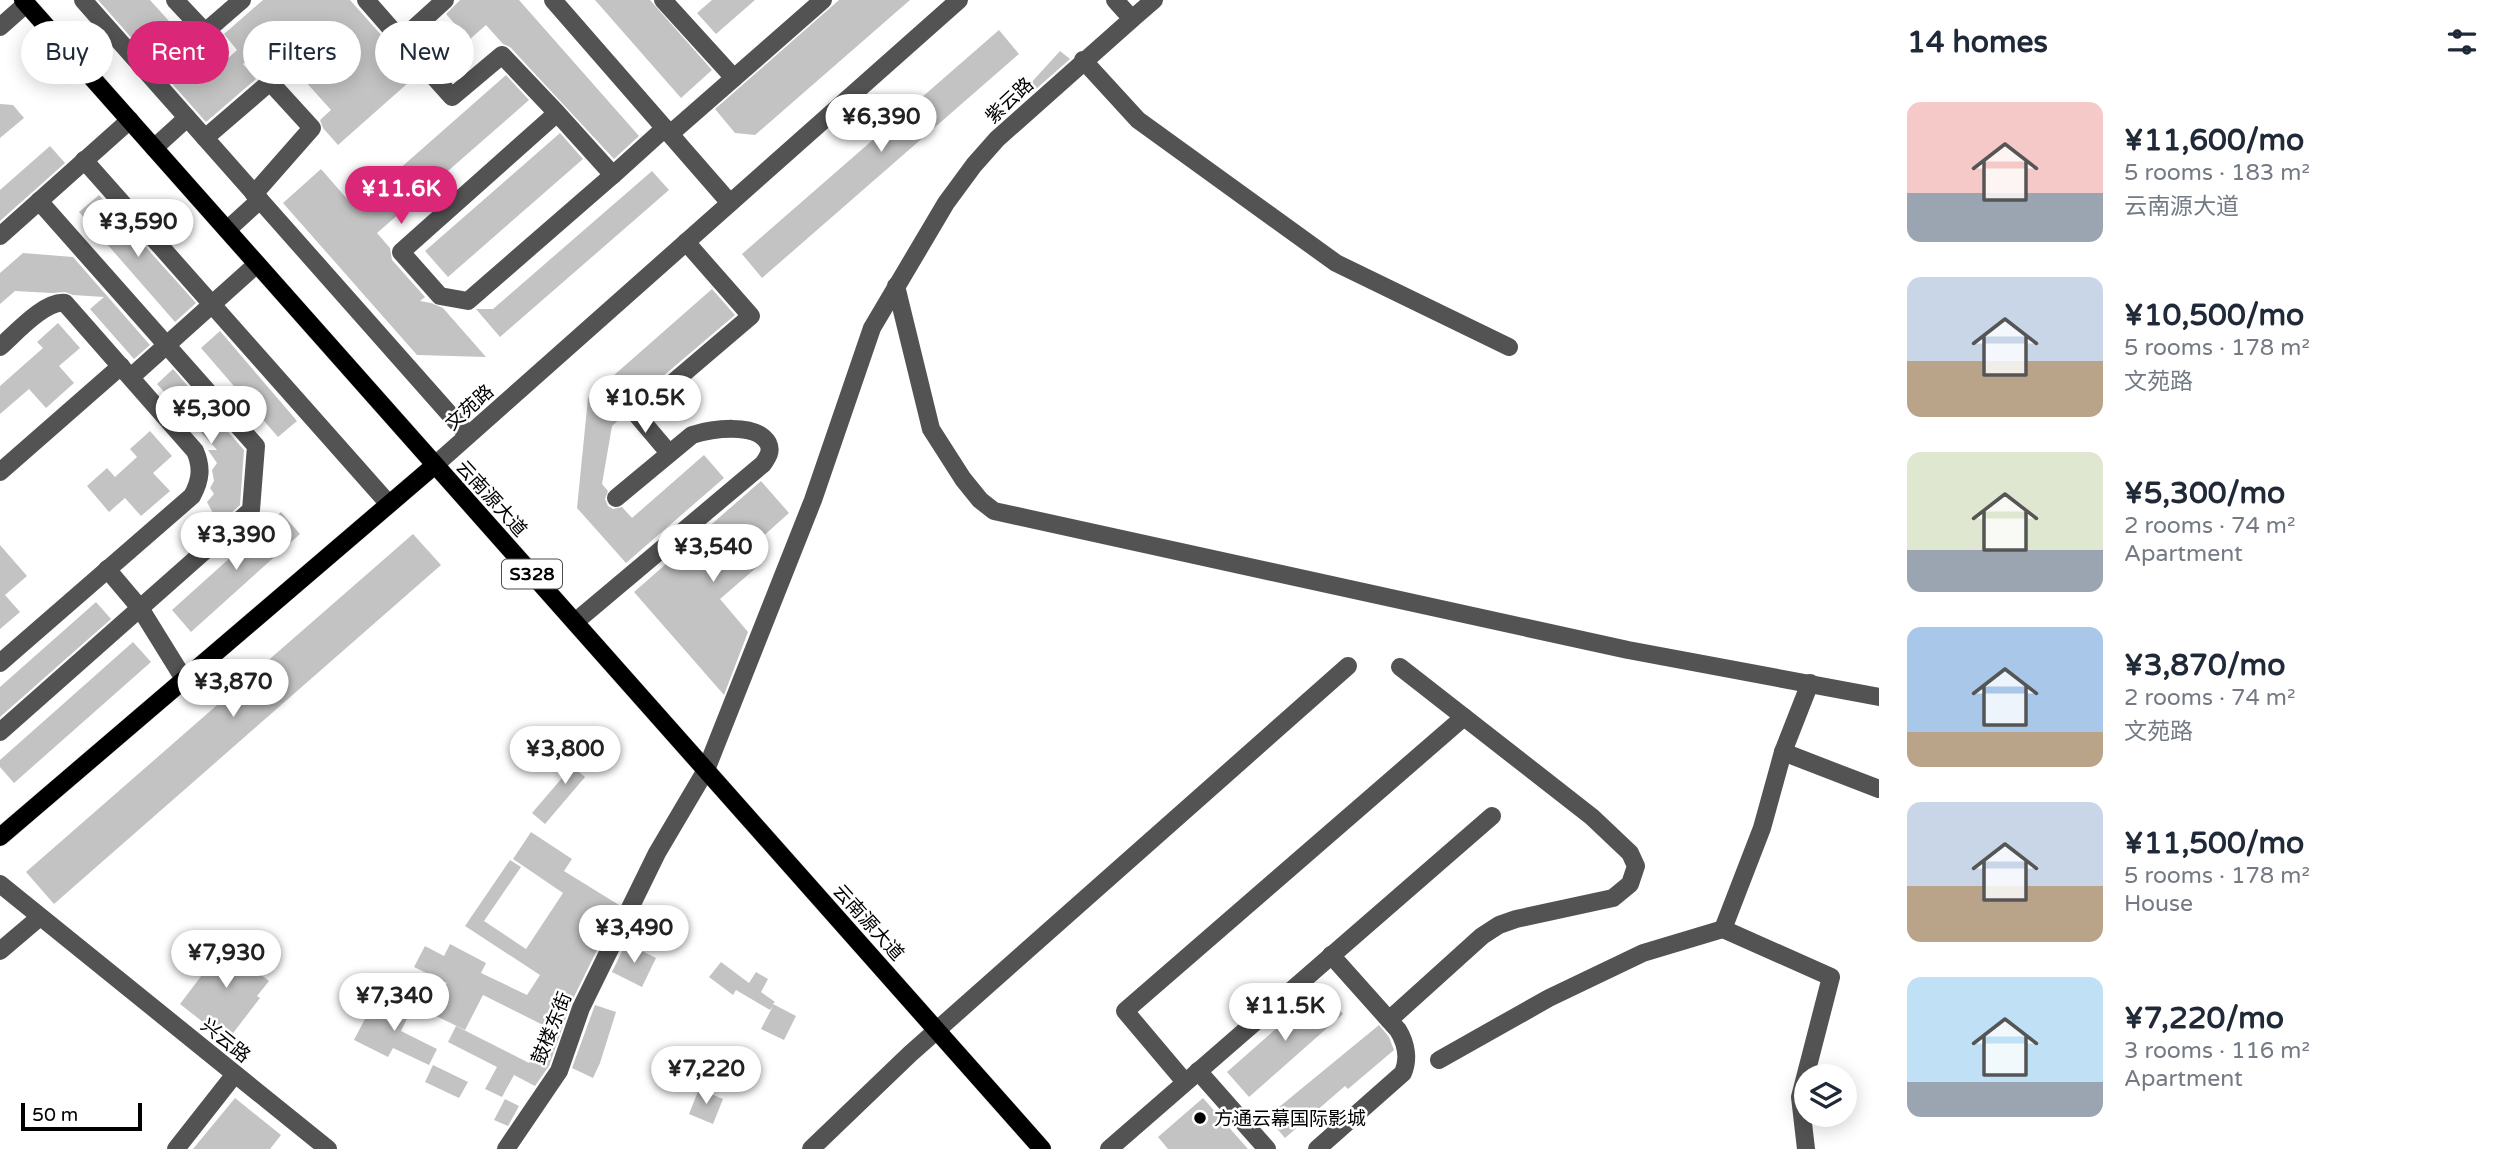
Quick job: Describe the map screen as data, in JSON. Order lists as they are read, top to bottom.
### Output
{
  "streets": {
    "main road": ["文苑路", "云南源大道", "S328"],
    "street": ["紫云路", "鼓楼东街", "兴云路"]
  },
  "crossings": [
    ["紫云路", "云南源大道"],
    ["紫云路", "鼓楼东街"],
    ["文苑路", "云南源大道"],
    ["云南源大道", "鼓楼东街"]
  ],
  "places": ["方通云幕国际影城"],
  "scale_bar": "50 m",
  "page": {
    "heading": "14 homes",
    "chip": [
      "Buy",
      "Rent",
      "Filters",
      "New"
    ],
    "list": [
      {
        "name": "¥11,600/mo",
        "note": "5 rooms · 183 m² · 云南源大道"
      },
      {
        "name": "¥10,500/mo",
        "note": "5 rooms · 178 m² · 文苑路"
      },
      {
        "name": "¥5,300/mo",
        "note": "2 rooms · 74 m² · Apartment"
      },
      {
        "name": "¥3,870/mo",
        "note": "2 rooms · 74 m² · 文苑路"
      },
      {
        "name": "¥11,500/mo",
        "note": "5 rooms · 178 m² · House"
      },
      {
        "name": "¥7,220/mo",
        "note": "3 rooms · 116 m² · Apartment"
      }
    ],
    "price": [
      "¥6,390",
      "¥11.6K",
      "¥3,590",
      "¥10.5K",
      "¥5,300",
      "¥3,390",
      "¥3,540",
      "¥3,870",
      "¥3,800",
      "¥3,490",
      "¥7,930",
      "¥7,340",
      "¥11.5K",
      "¥7,220"
    ],
    "scale": "50 m"
  }
}
